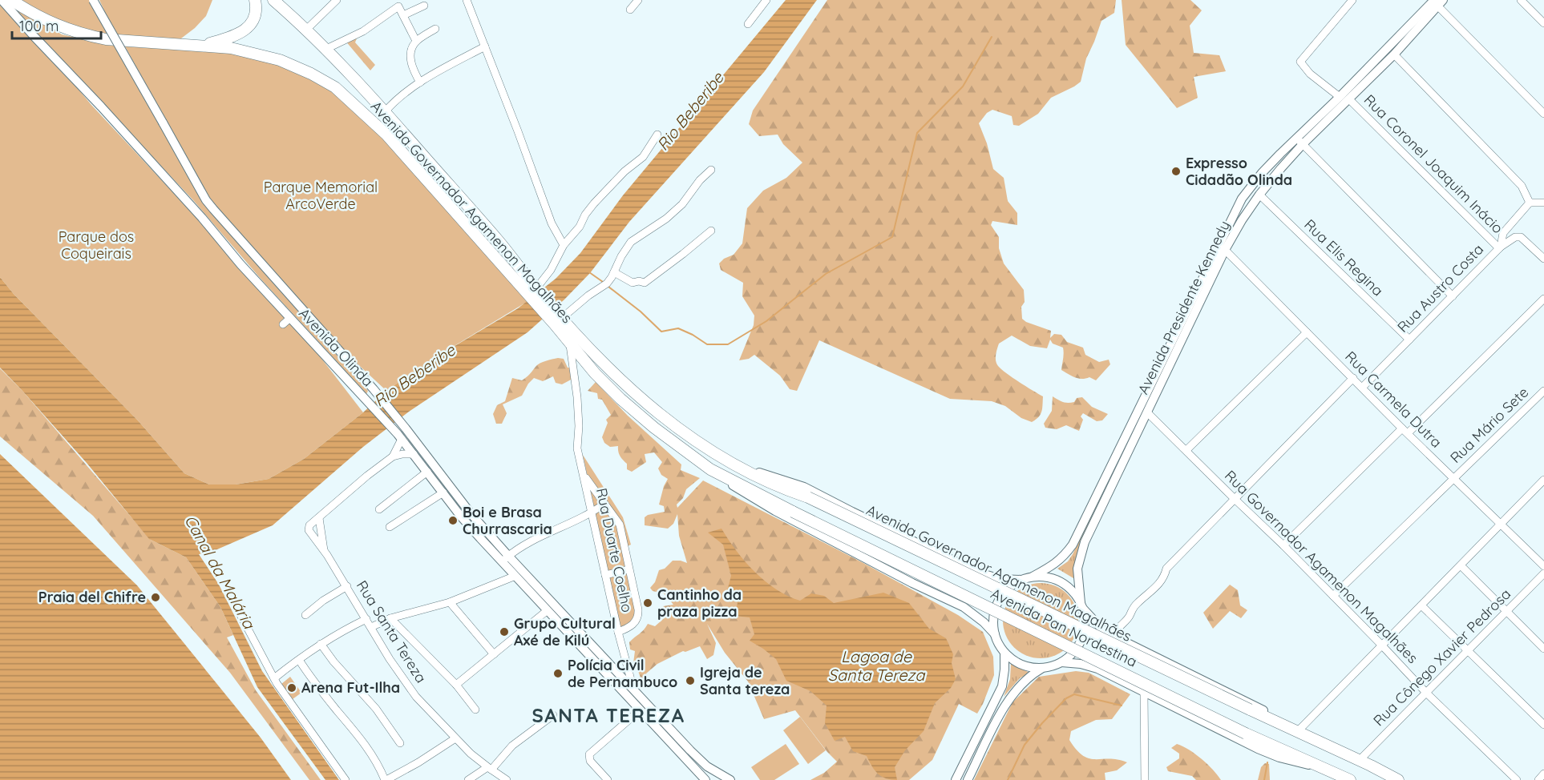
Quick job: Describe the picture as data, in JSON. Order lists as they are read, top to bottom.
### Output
{
  "streets": {
    "highway": ["Avenida Governador Agamenon Magalhães", "Avenida Pan Nordestina"],
    "main road": ["Avenida Presidente Kennedy", "Avenida Olinda"],
    "street": [
      "Rua Coronel Joaquim Inácio",
      "Rua Elis Regina",
      "Rua Austro Costa",
      "Rua Carmela Dutra",
      "Rua Mário Sete",
      "Rua Duarte Coelho",
      "Rua Governador Agamenon Magalhães",
      "Rua Santa Tereza",
      "Rua Cônego Xavier Pedrosa"
    ]
  },
  "crossings": [
    ["Rua Coronel Joaquim Inácio", "Rua Austro Costa"],
    ["Rua Coronel Joaquim Inácio", "Avenida Presidente Kennedy"],
    ["Avenida Governador Agamenon Magalhães", "Avenida Presidente Kennedy"],
    ["Avenida Governador Agamenon Magalhães", "Rua Duarte Coelho"],
    ["Avenida Governador Agamenon Magalhães", "Avenida Pan Nordestina"],
    ["Rua Elis Regina", "Rua Austro Costa"],
    ["Rua Elis Regina", "Avenida Presidente Kennedy"],
    ["Rua Austro Costa", "Rua Carmela Dutra"],
    ["Avenida Presidente Kennedy", "Rua Carmela Dutra"],
    ["Avenida Presidente Kennedy", "Rua Governador Agamenon Magalhães"],
    ["Avenida Presidente Kennedy", "Avenida Pan Nordestina"],
    ["Avenida Olinda", "Rua Duarte Coelho"],
    ["Rua Carmela Dutra", "Rua Mário Sete"],
    ["Rua Mário Sete", "Rua Governador Agamenon Magalhães"],
    ["Rua Governador Agamenon Magalhães", "Rua Cônego Xavier Pedrosa"],
    ["Avenida Pan Nordestina", "Rua Cônego Xavier Pedrosa"]
  ],
  "districts": ["SANTA TEREZA"],
  "water": ["Rio Beberibe", "Canal da Malária", "Lagoa de Santa Tereza"],
  "parks": ["Parque Memorial ArcoVerde", "Parque dos Coqueirais"],
  "places": [
    "Expresso Cidadão Olinda",
    "Boi e Brasa Churrascaria",
    "Praia del Chifre",
    "Cantinho da praza pizza",
    "Grupo Cultural Axé de Kilú",
    "Polícia Civil de Pernambuco",
    "Igreja de Santa tereza",
    "Arena Fut-Ilha"
  ],
  "scale_bar": "100 m"
}
